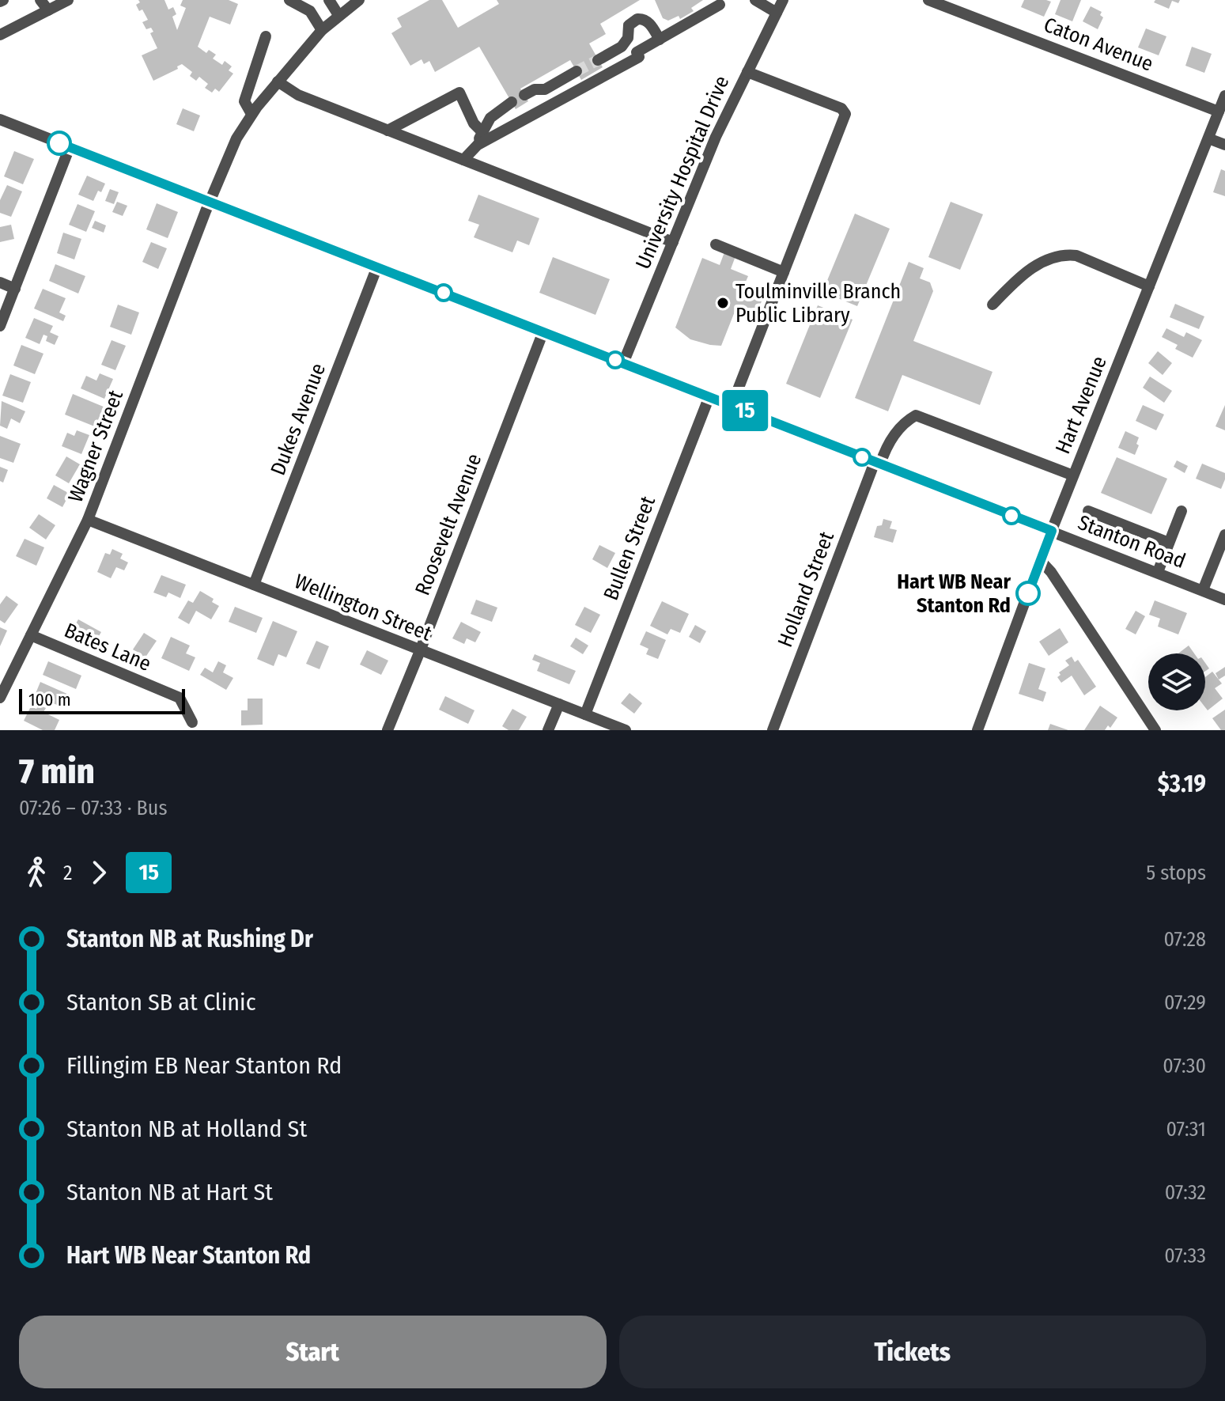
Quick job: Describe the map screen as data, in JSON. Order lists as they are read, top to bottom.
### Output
{
  "streets": {
    "street": [
      "Caton Avenue",
      "University Hospital Drive",
      "Hart Avenue",
      "Dukes Avenue",
      "Wagner Street",
      "Roosevelt Avenue",
      "Stanton Road",
      "Bullen Street",
      "Holland Street",
      "Wellington Street",
      "Bates Lane"
    ]
  },
  "crossings": [
    ["Caton Avenue", "Hart Avenue"],
    ["University Hospital Drive", "Stanton Road"],
    ["Hart Avenue", "Stanton Road"],
    ["Hart Avenue", "Holland Street"],
    ["Dukes Avenue", "Stanton Road"],
    ["Dukes Avenue", "Wellington Street"],
    ["Wagner Street", "Stanton Road"],
    ["Wagner Street", "Wellington Street"],
    ["Wagner Street", "Bates Lane"],
    ["Roosevelt Avenue", "Stanton Road"],
    ["Roosevelt Avenue", "Wellington Street"],
    ["Stanton Road", "Bullen Street"],
    ["Stanton Road", "Holland Street"],
    ["Bullen Street", "Wellington Street"]
  ],
  "places": ["Toulminville Branch Public Library", "Hart WB Near Stanton Rd"],
  "lines": ["bus line 15"],
  "scale_bar": "100 m",
  "page": {
    "on_map": "15",
    "scale": "100 m",
    "heading": ["7 min", "07:26 – 07:33 · Bus", "$3.19"],
    "legs": ["2", "15", "5 stops"],
    "list": [
      {
        "name": "Stanton NB at Rushing Dr",
        "value": "07:28"
      },
      {
        "name": "Stanton SB at Clinic",
        "value": "07:29"
      },
      {
        "name": "Fillingim EB Near Stanton Rd",
        "value": "07:30"
      },
      {
        "name": "Stanton NB at Holland St",
        "value": "07:31"
      },
      {
        "name": "Stanton NB at Hart St",
        "value": "07:32"
      },
      {
        "name": "Hart WB Near Stanton Rd",
        "value": "07:33"
      }
    ],
    "buttons": ["Start", "Tickets"]
  }
}
